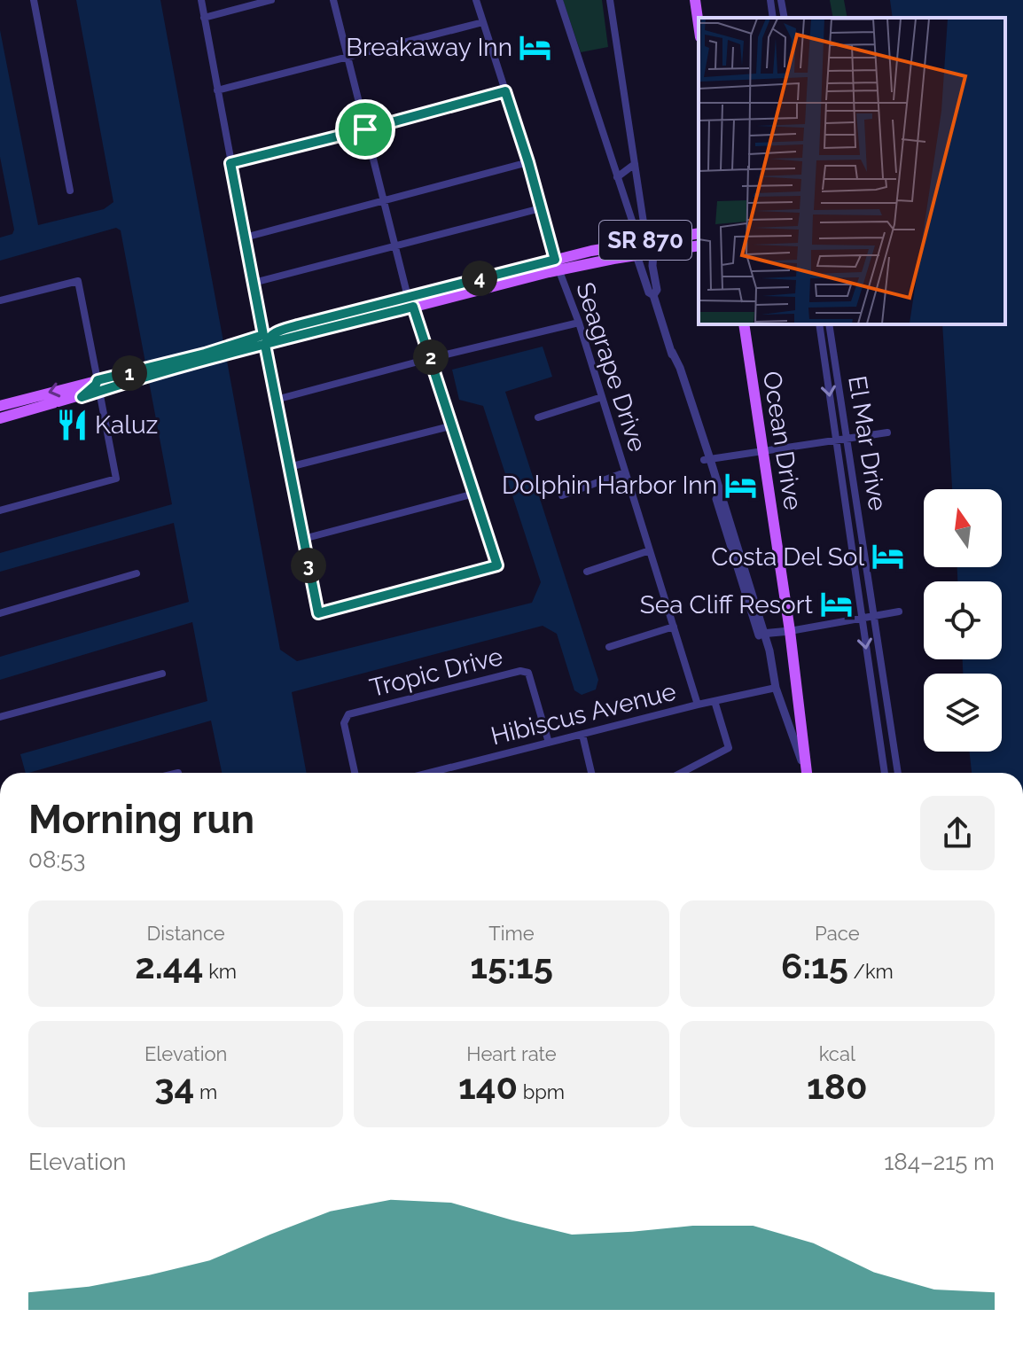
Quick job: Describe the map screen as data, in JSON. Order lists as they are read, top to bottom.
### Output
{
  "streets": {
    "main road": ["SR 870", "Ocean Drive"],
    "street": [
      "Seagrape Drive",
      "El Mar Drive",
      "Tropic Drive",
      "Hibiscus Avenue"
    ]
  },
  "crossings": [
    ["SR 870", "Seagrape Drive"],
    ["Seagrape Drive", "Hibiscus Avenue"],
    ["Tropic Drive", "Hibiscus Avenue"]
  ],
  "places": {
    "hotel": [
      "Breakaway Inn",
      "Dolphin Harbor Inn",
      "Costa Del Sol",
      "Sea Cliff Resort"
    ],
    "restaurant": ["Kaluz"]
  },
  "north": "top",
  "page": {
    "pins": [
      "4",
      "2",
      "1",
      "3"
    ],
    "heading": ["Morning run", "08:53"],
    "stats": [
      ["Distance", "2.44 km"],
      ["Time", "15:15"],
      ["Pace", "6:15 /km"],
      ["Elevation", "34 m"],
      ["Heart rate", "140 bpm"],
      ["kcal", "180"]
    ],
    "chart": ["Elevation", "184–215 m"]
  }
}
